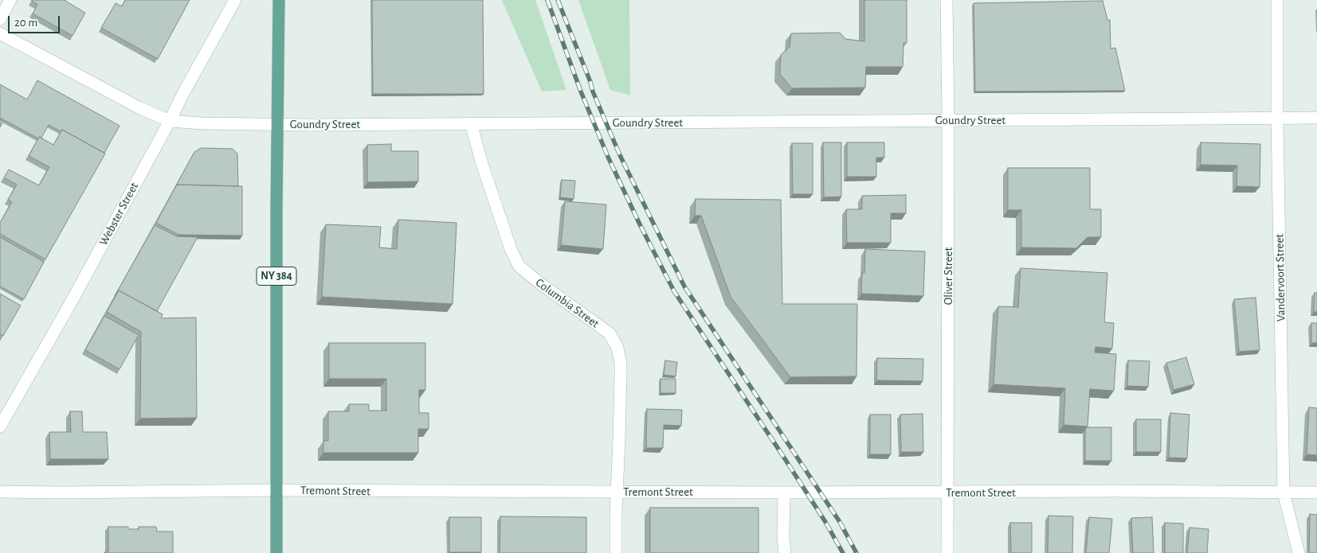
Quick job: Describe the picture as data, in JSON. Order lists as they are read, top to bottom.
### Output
{
  "streets": {
    "main road": ["NY 384"],
    "street": [
      "Goundry Street",
      "Webster Street",
      "Oliver Street",
      "Vandervoort Street",
      "Columbia Street",
      "Tremont Street"
    ]
  },
  "crossings": [
    ["Goundry Street", "Webster Street"],
    ["Goundry Street", "NY 384"],
    ["Goundry Street", "Oliver Street"],
    ["Goundry Street", "Vandervoort Street"],
    ["Goundry Street", "Columbia Street"],
    ["NY 384", "Tremont Street"],
    ["Oliver Street", "Tremont Street"],
    ["Vandervoort Street", "Tremont Street"],
    ["Columbia Street", "Tremont Street"]
  ],
  "scale_bar": "20 m"
}
